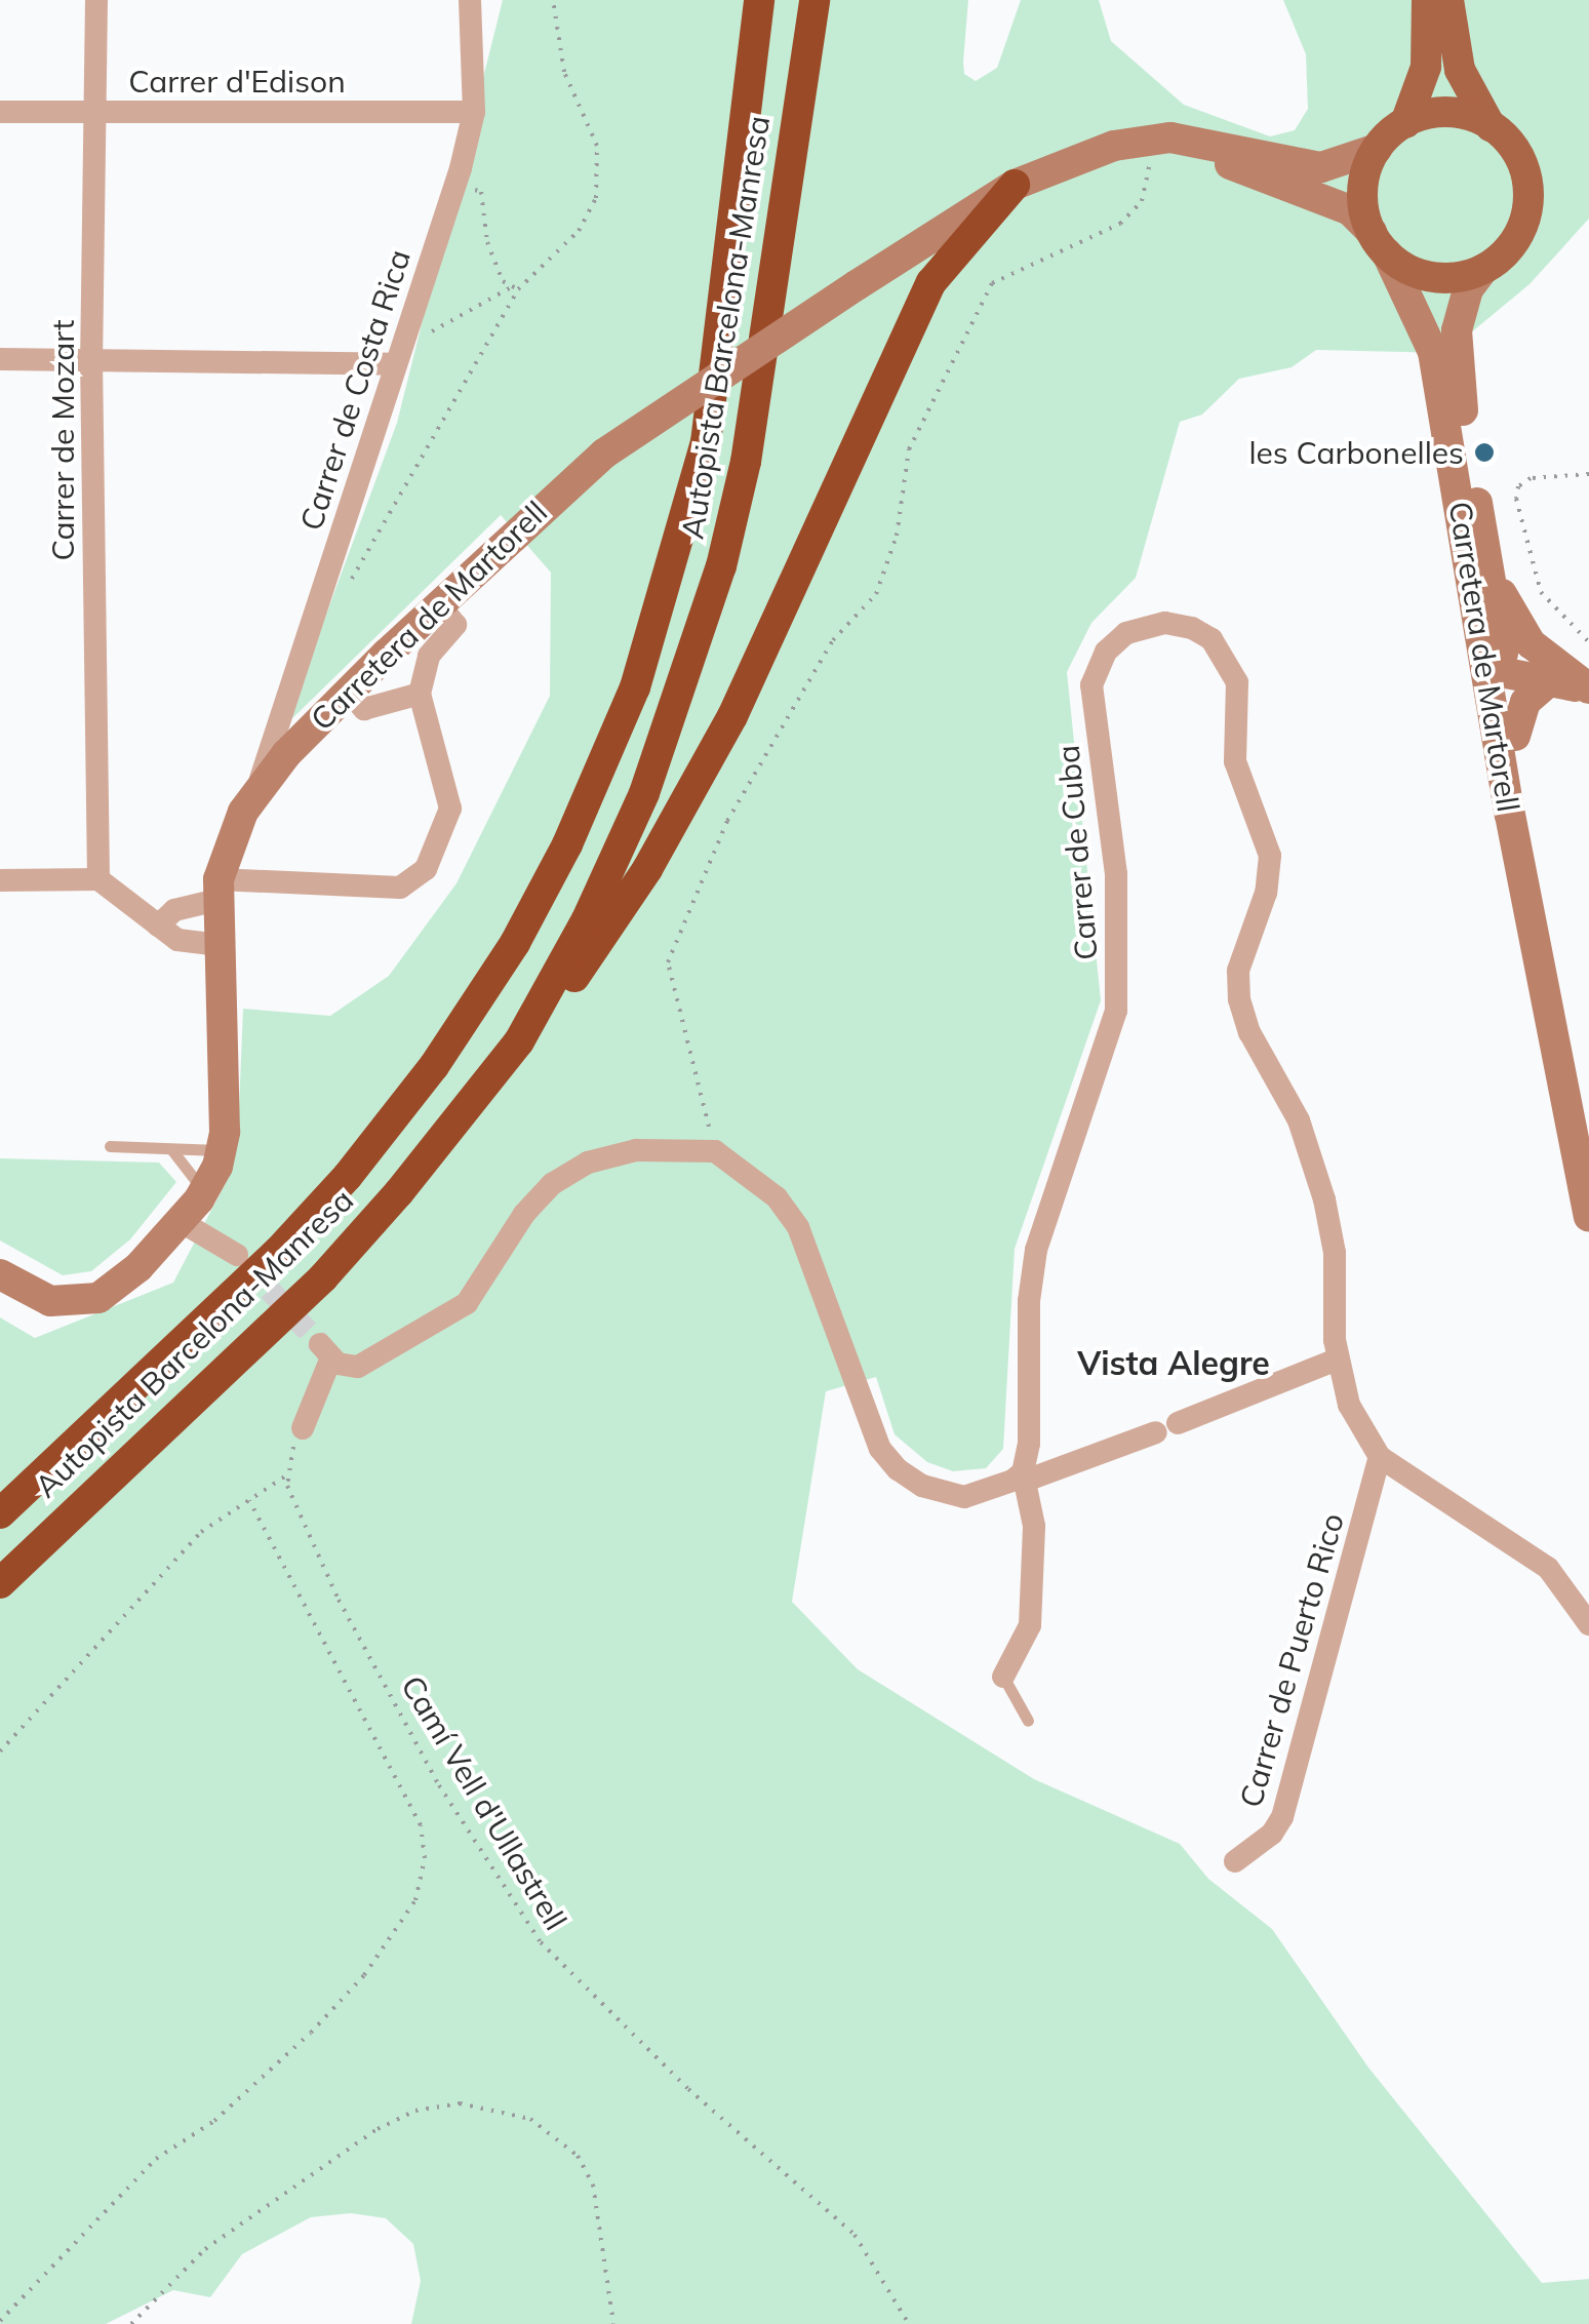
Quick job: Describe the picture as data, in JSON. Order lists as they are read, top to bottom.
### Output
{
  "streets": {
    "highway": ["Autopista Barcelona-Manresa"],
    "street": [
      "Carrer d'Edison",
      "Carrer de Costa Rica",
      "Carrer de Mozart",
      "Carretera de Martorell",
      "Carrer de Cuba",
      "Carrer de Puerto Rico"
    ],
    "path": ["Camí Vell d'Ullastrell"]
  },
  "crossings": [
    ["Carrer d'Edison", "Carrer de Costa Rica"],
    ["Carrer d'Edison", "Carrer de Mozart"],
    ["Carrer de Costa Rica", "Carretera de Martorell"],
    ["Carrer de Cuba", "Carrer de Puerto Rico"]
  ],
  "districts": ["Vista Alegre"],
  "places": ["les Carbonelles"]
}
